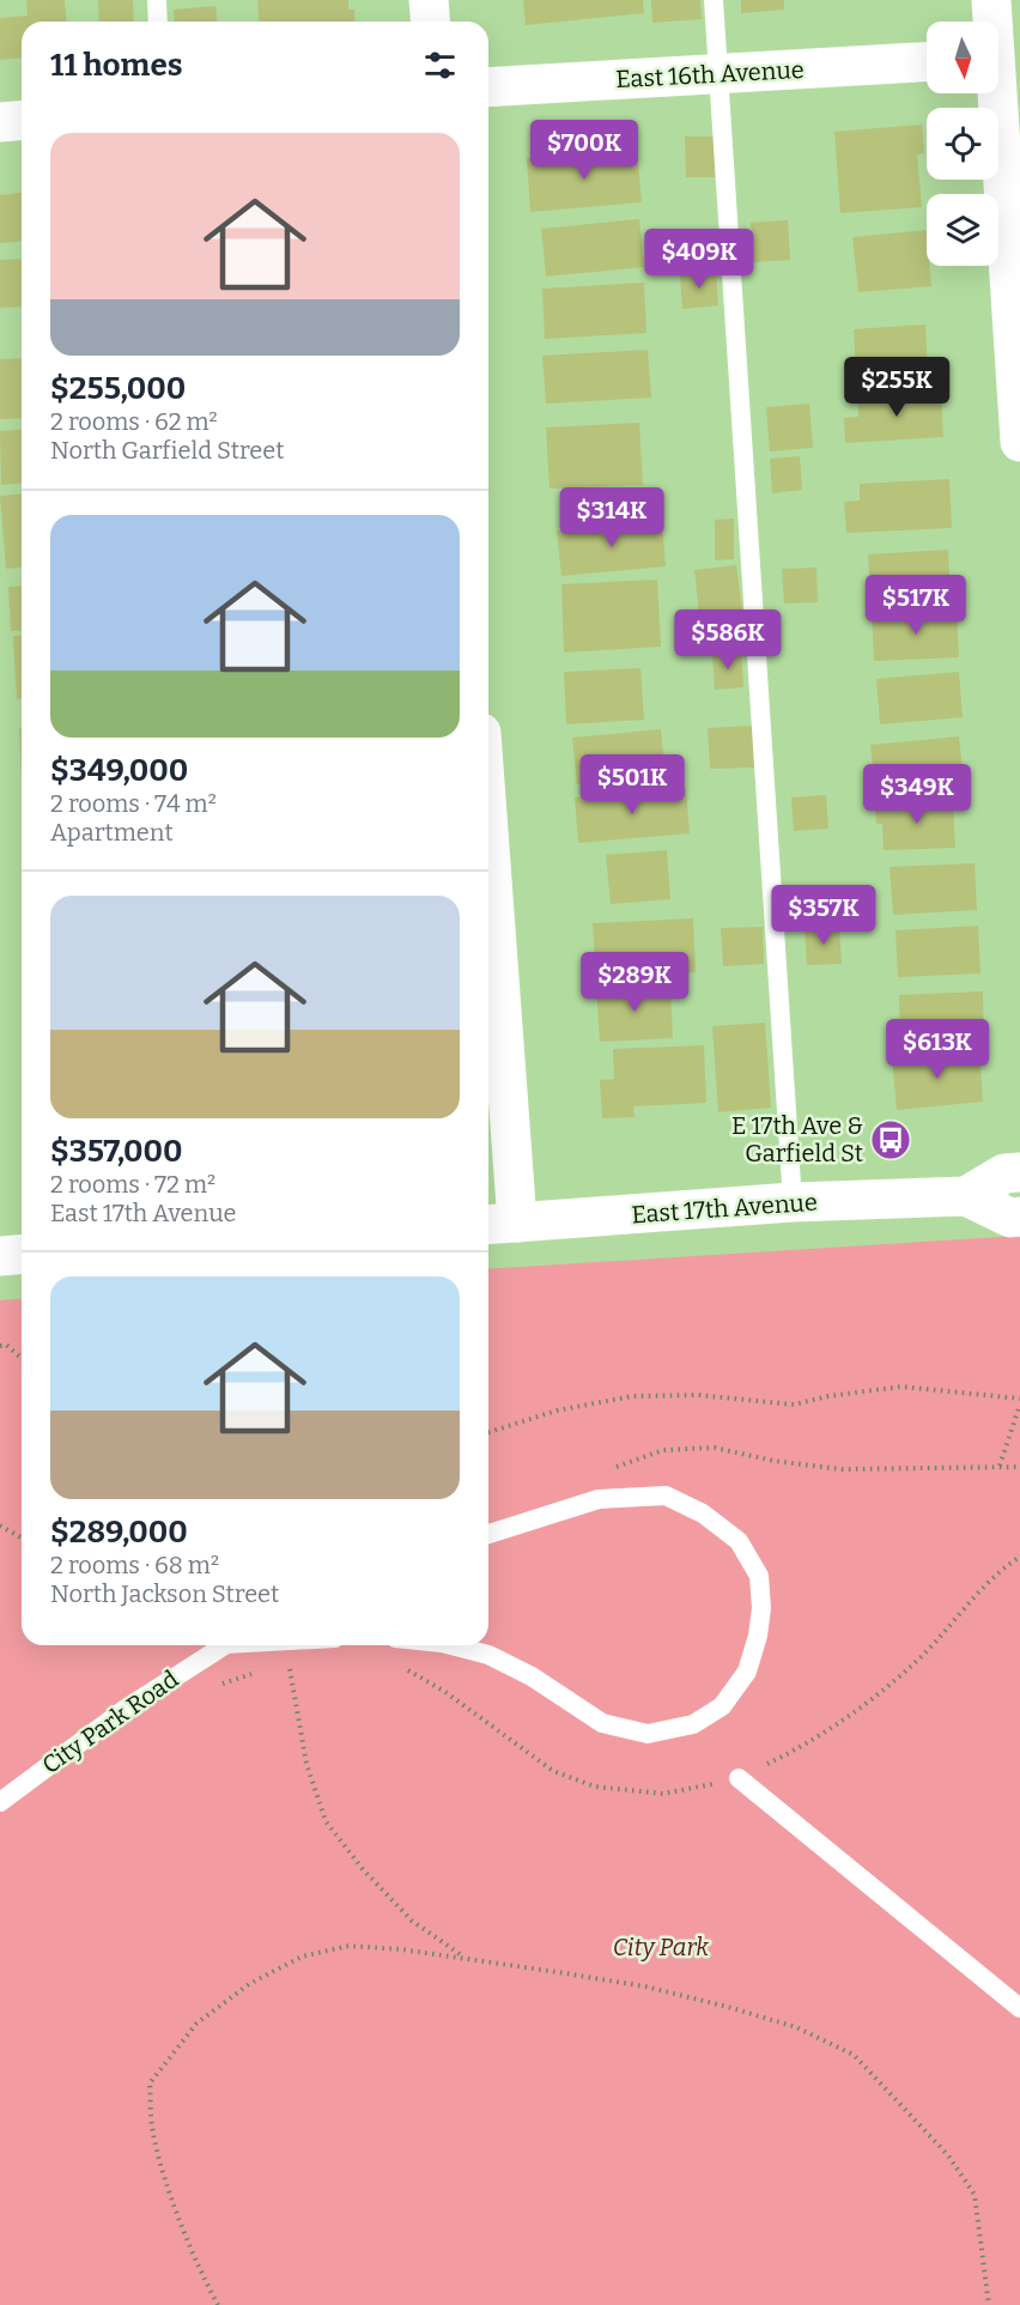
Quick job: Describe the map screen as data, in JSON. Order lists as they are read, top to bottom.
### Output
{
  "streets": {
    "street": ["East 16th Avenue", "East 17th Avenue"],
    "lane": ["City Park Road"]
  },
  "parks": ["City Park"],
  "places": {
    "bus stop": ["E 17th Ave & Garfield St"]
  },
  "north": "bottom",
  "page": {
    "heading": "11 homes",
    "list": [
      {
        "name": "$255,000",
        "note": "2 rooms · 62 m² · North Garfield Street"
      },
      {
        "name": "$349,000",
        "note": "2 rooms · 74 m² · Apartment"
      },
      {
        "name": "$357,000",
        "note": "2 rooms · 72 m² · East 17th Avenue"
      },
      {
        "name": "$289,000",
        "note": "2 rooms · 68 m² · North Jackson Street"
      }
    ],
    "price": [
      "$700K",
      "$409K",
      "$255K",
      "$314K",
      "$517K",
      "$586K",
      "$501K",
      "$349K",
      "$357K",
      "$289K",
      "$613K"
    ]
  }
}
